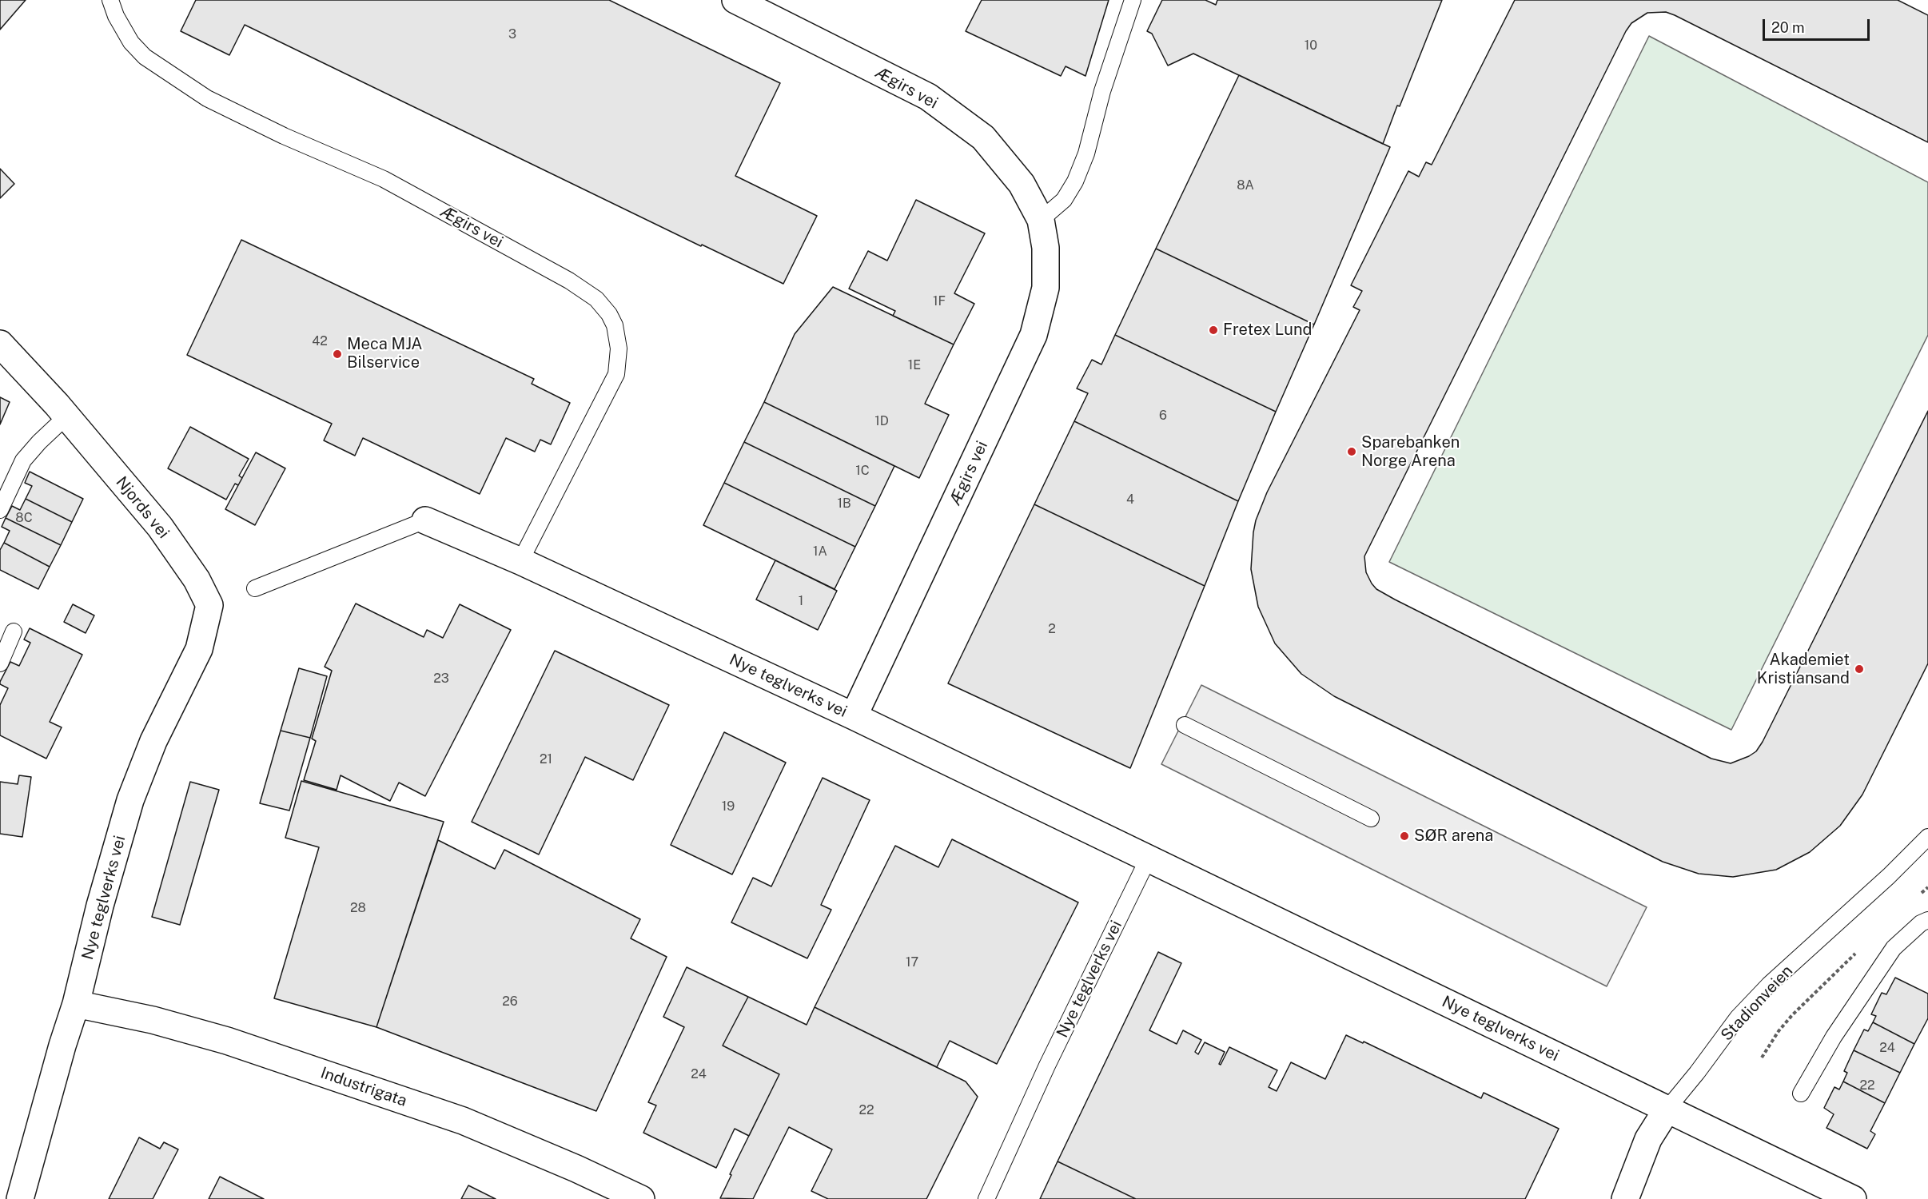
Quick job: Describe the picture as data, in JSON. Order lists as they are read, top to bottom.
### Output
{
  "streets": {
    "street": [
      "Ægirs vei",
      "Njords vei",
      "Nye teglverks vei",
      "Stadionveien",
      "Industrigata"
    ]
  },
  "crossings": [
    ["Ægirs vei", "Nye teglverks vei"],
    ["Njords vei", "Nye teglverks vei"],
    ["Nye teglverks vei", "Stadionveien"],
    ["Nye teglverks vei", "Industrigata"]
  ],
  "places": [
    "Fretex Lund",
    "Meca MJA Bilservice",
    "Sparebanken Norge Arena",
    "Akademiet Kristiansand",
    "SØR arena"
  ],
  "house_numbers": [
    "3",
    "10",
    "8A",
    "1F",
    "42",
    "1E",
    "6",
    "1D",
    "1C",
    "4",
    "1B",
    "8C",
    "1A",
    "1",
    "2",
    "23",
    "21",
    "19",
    "28",
    "17",
    "26",
    "24",
    "24",
    "22",
    "22"
  ],
  "scale_bar": "20 m"
}
